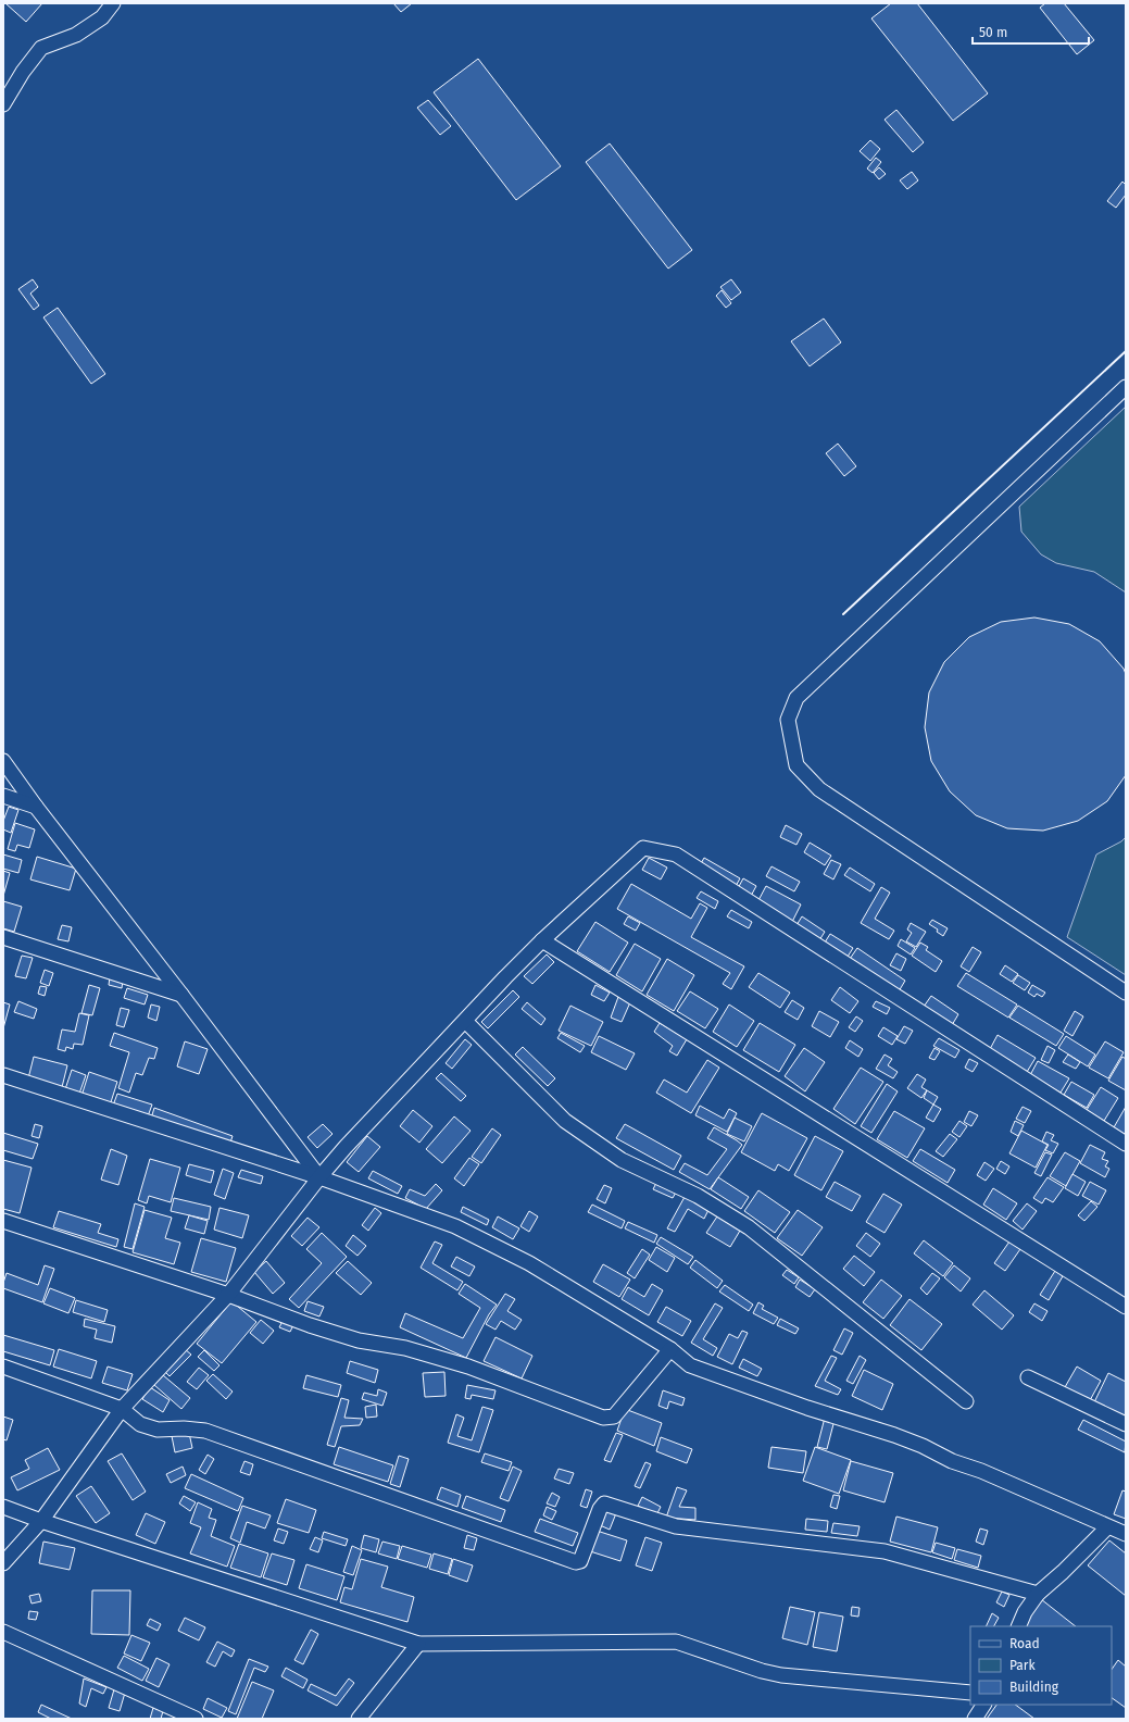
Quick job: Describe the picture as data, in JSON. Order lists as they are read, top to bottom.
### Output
{
  "legend": ["Road", "Park", "Building"],
  "scale_bar": "50 m"
}
